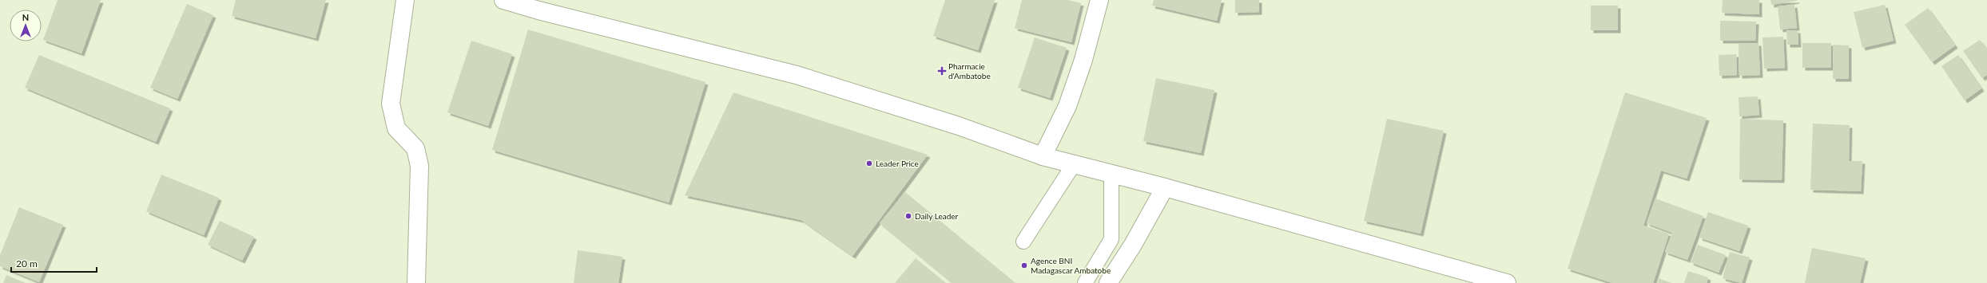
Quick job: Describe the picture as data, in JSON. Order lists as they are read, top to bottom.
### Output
{
  "places": {
    "health": ["Pharmacie d'Ambatobe"],
    "other": ["Leader Price", "Daily Leader", "Agence BNI Madagascar Ambatobe"]
  },
  "scale_bar": "20 m",
  "north": "top"
}
